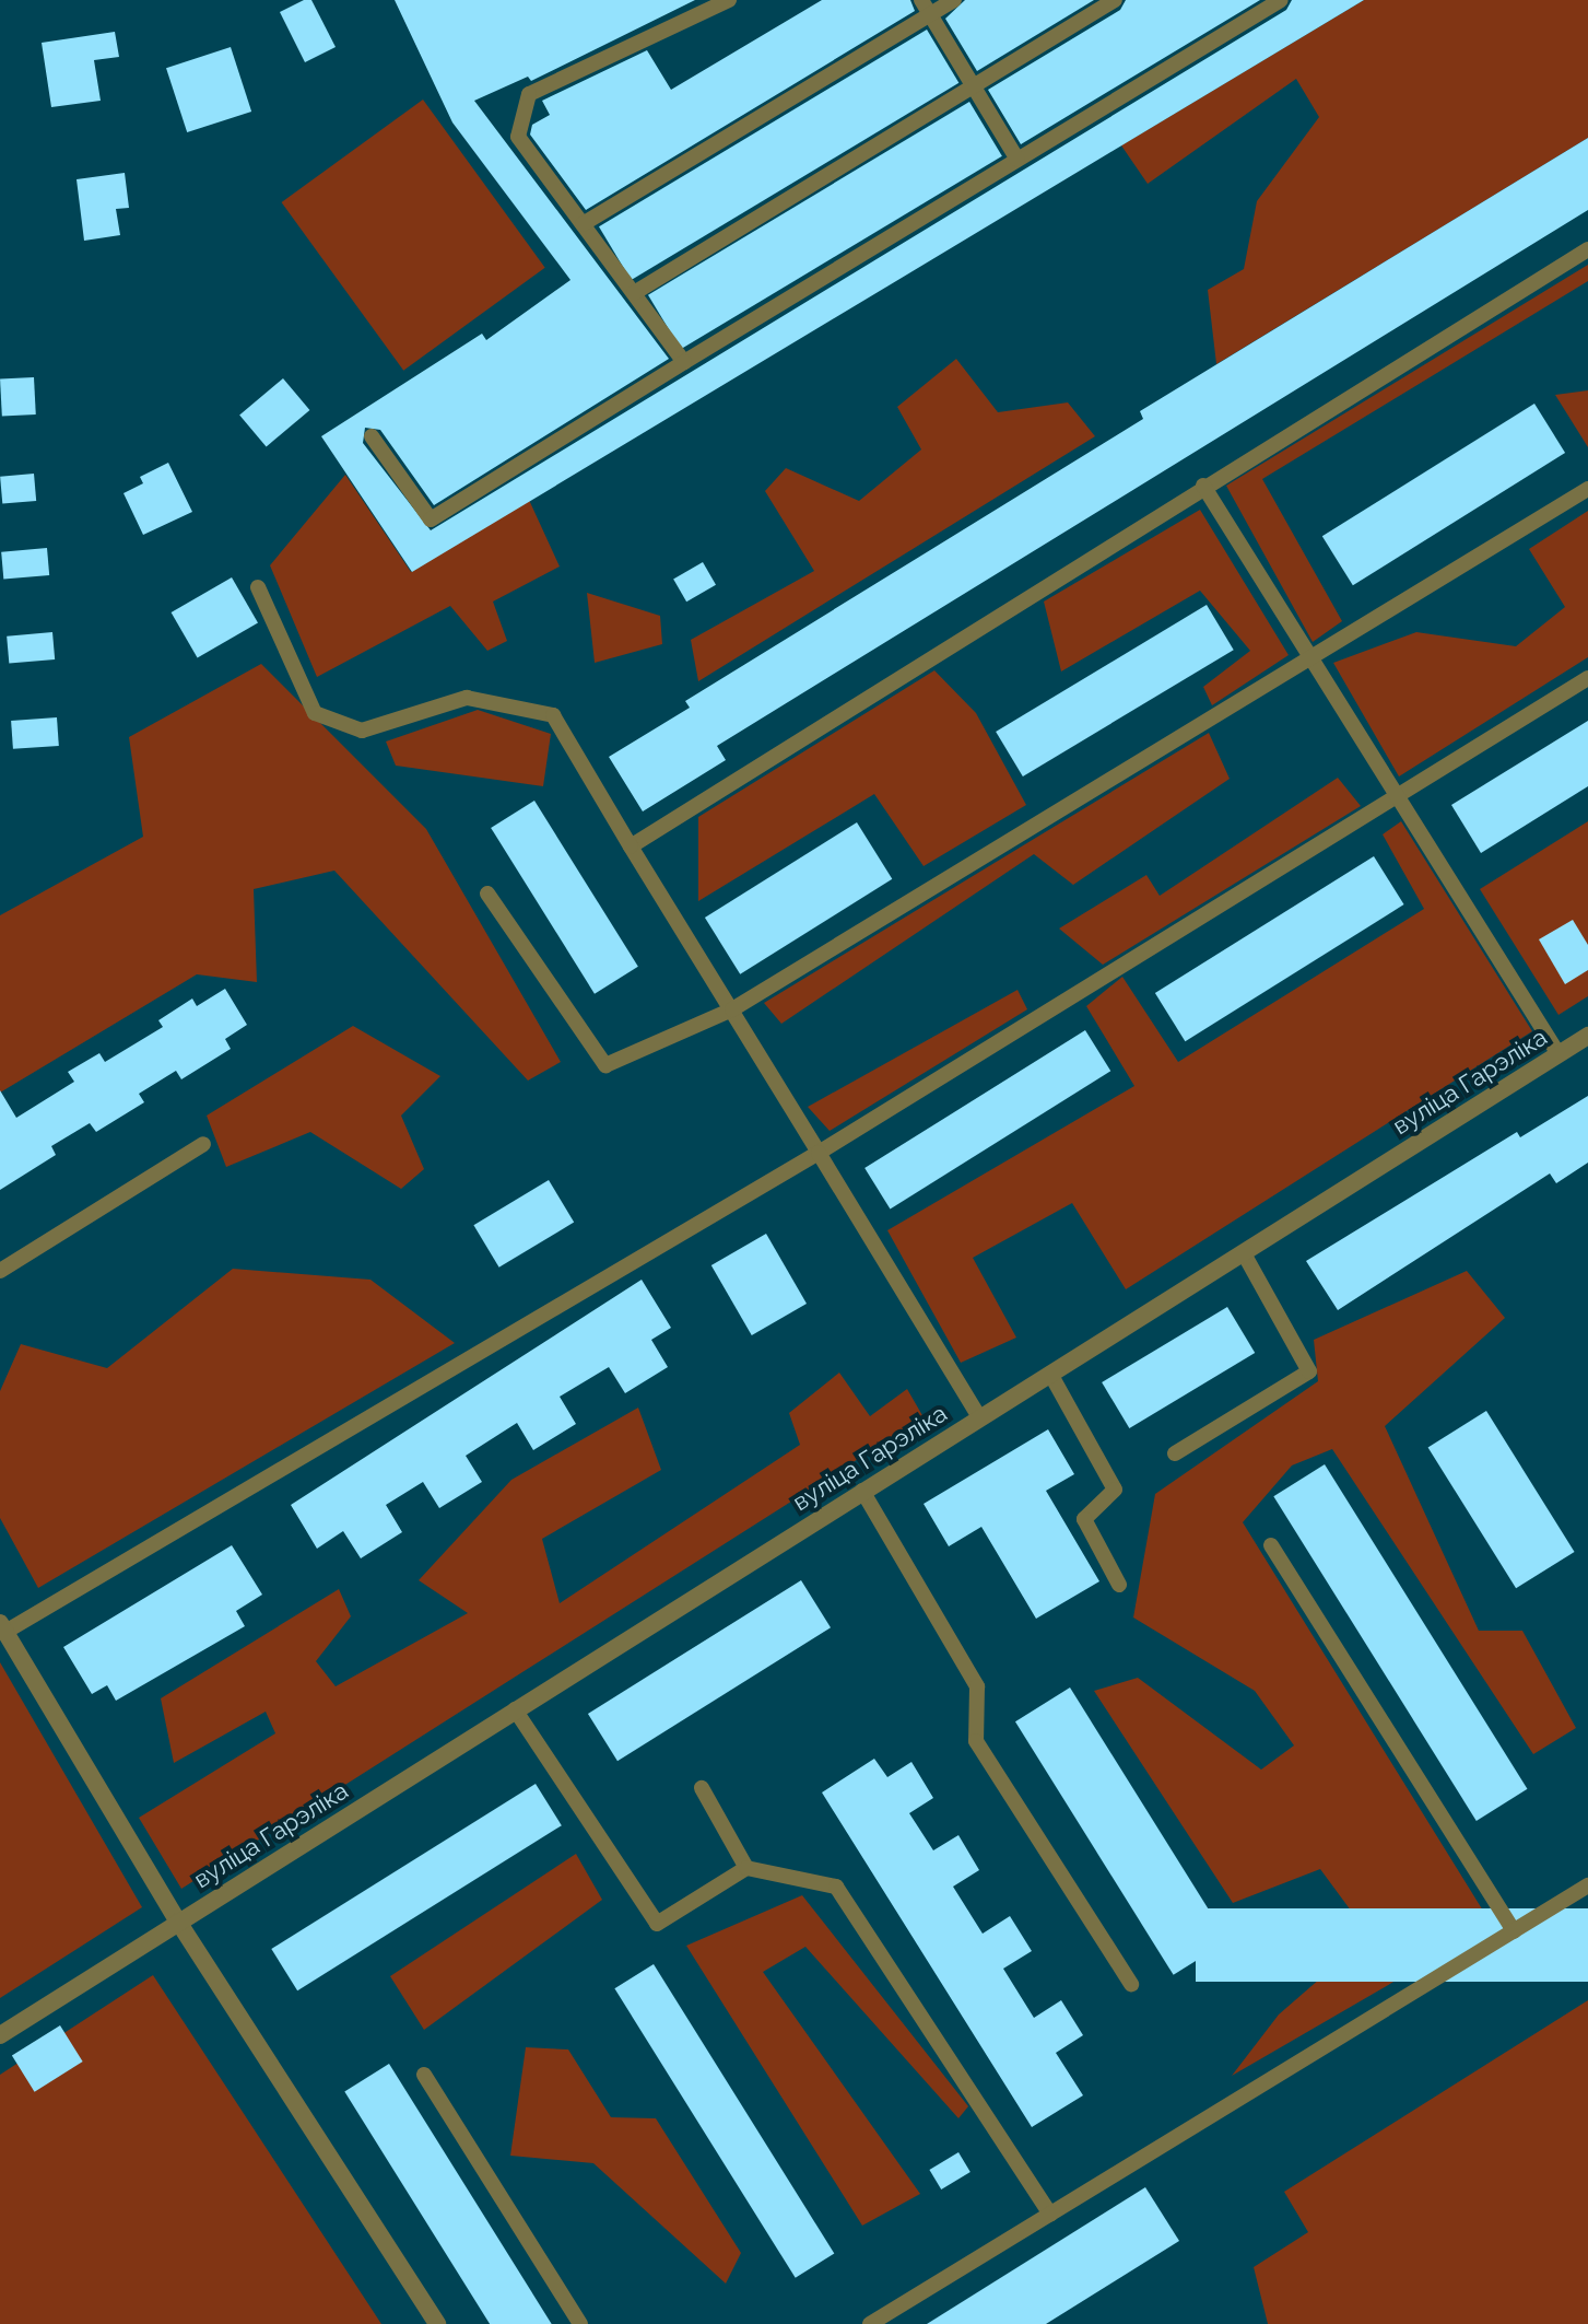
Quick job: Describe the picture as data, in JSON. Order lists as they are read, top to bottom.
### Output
{
  "streets": {
    "street": ["вуліца Гарэліка"]
  }
}
